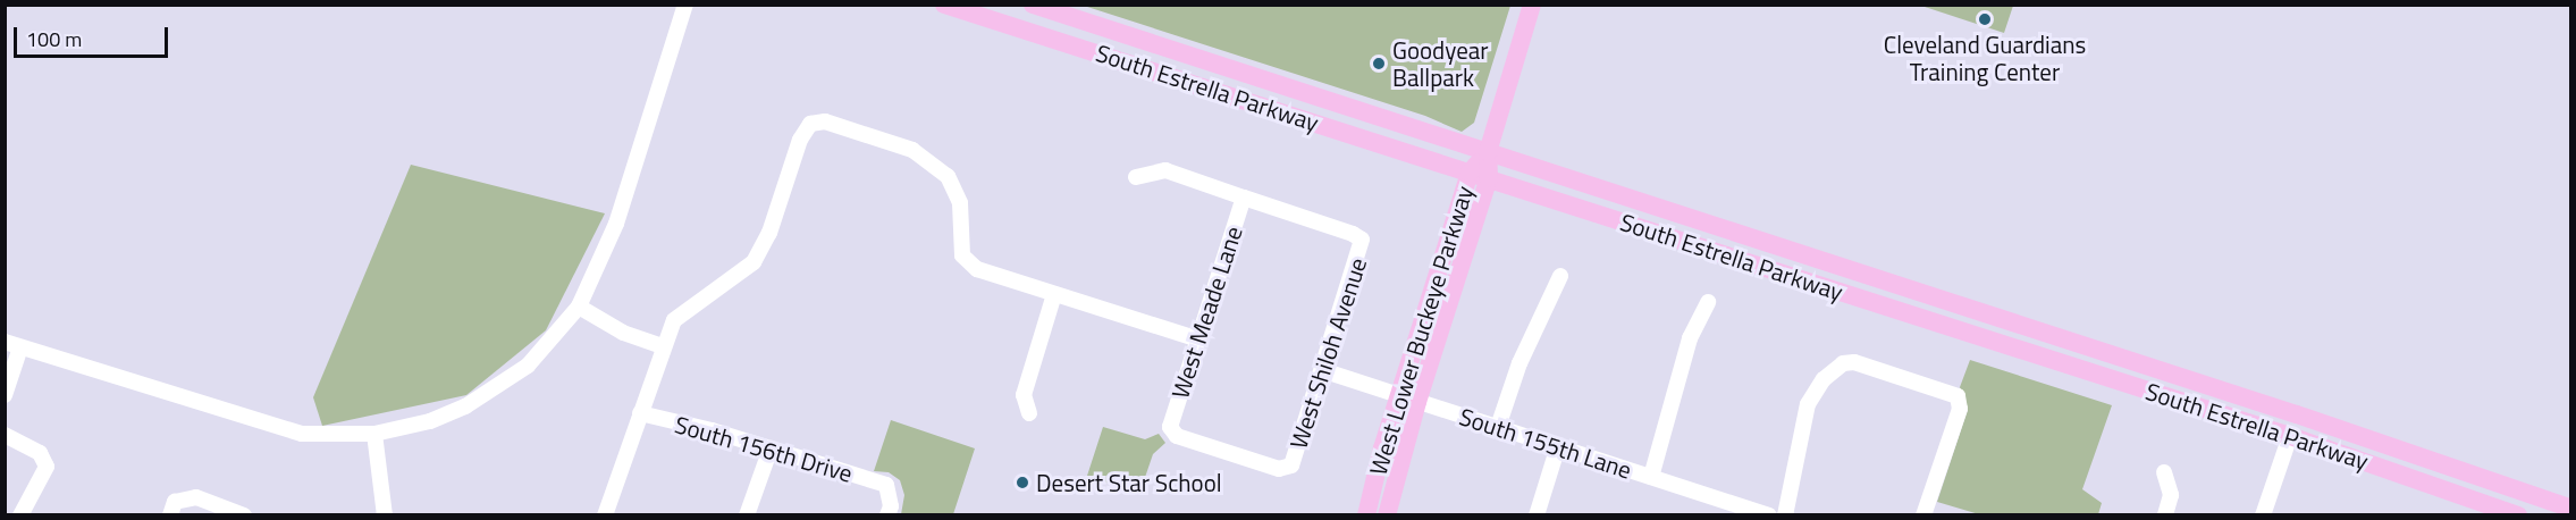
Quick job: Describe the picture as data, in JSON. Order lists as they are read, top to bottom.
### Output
{
  "streets": {
    "main road": ["South Estrella Parkway", "West Lower Buckeye Parkway"],
    "street": [
      "West Meade Lane",
      "West Shiloh Avenue",
      "South 155th Lane",
      "South 156th Drive"
    ]
  },
  "crossings": [
    ["South Estrella Parkway", "West Lower Buckeye Parkway"],
    ["West Meade Lane", "West Shiloh Avenue"],
    ["West Lower Buckeye Parkway", "South 155th Lane"],
    ["West Shiloh Avenue", "South 155th Lane"]
  ],
  "places": ["Cleveland Guardians Training Center", "Goodyear Ballpark", "Desert Star School"],
  "scale_bar": "100 m"
}
